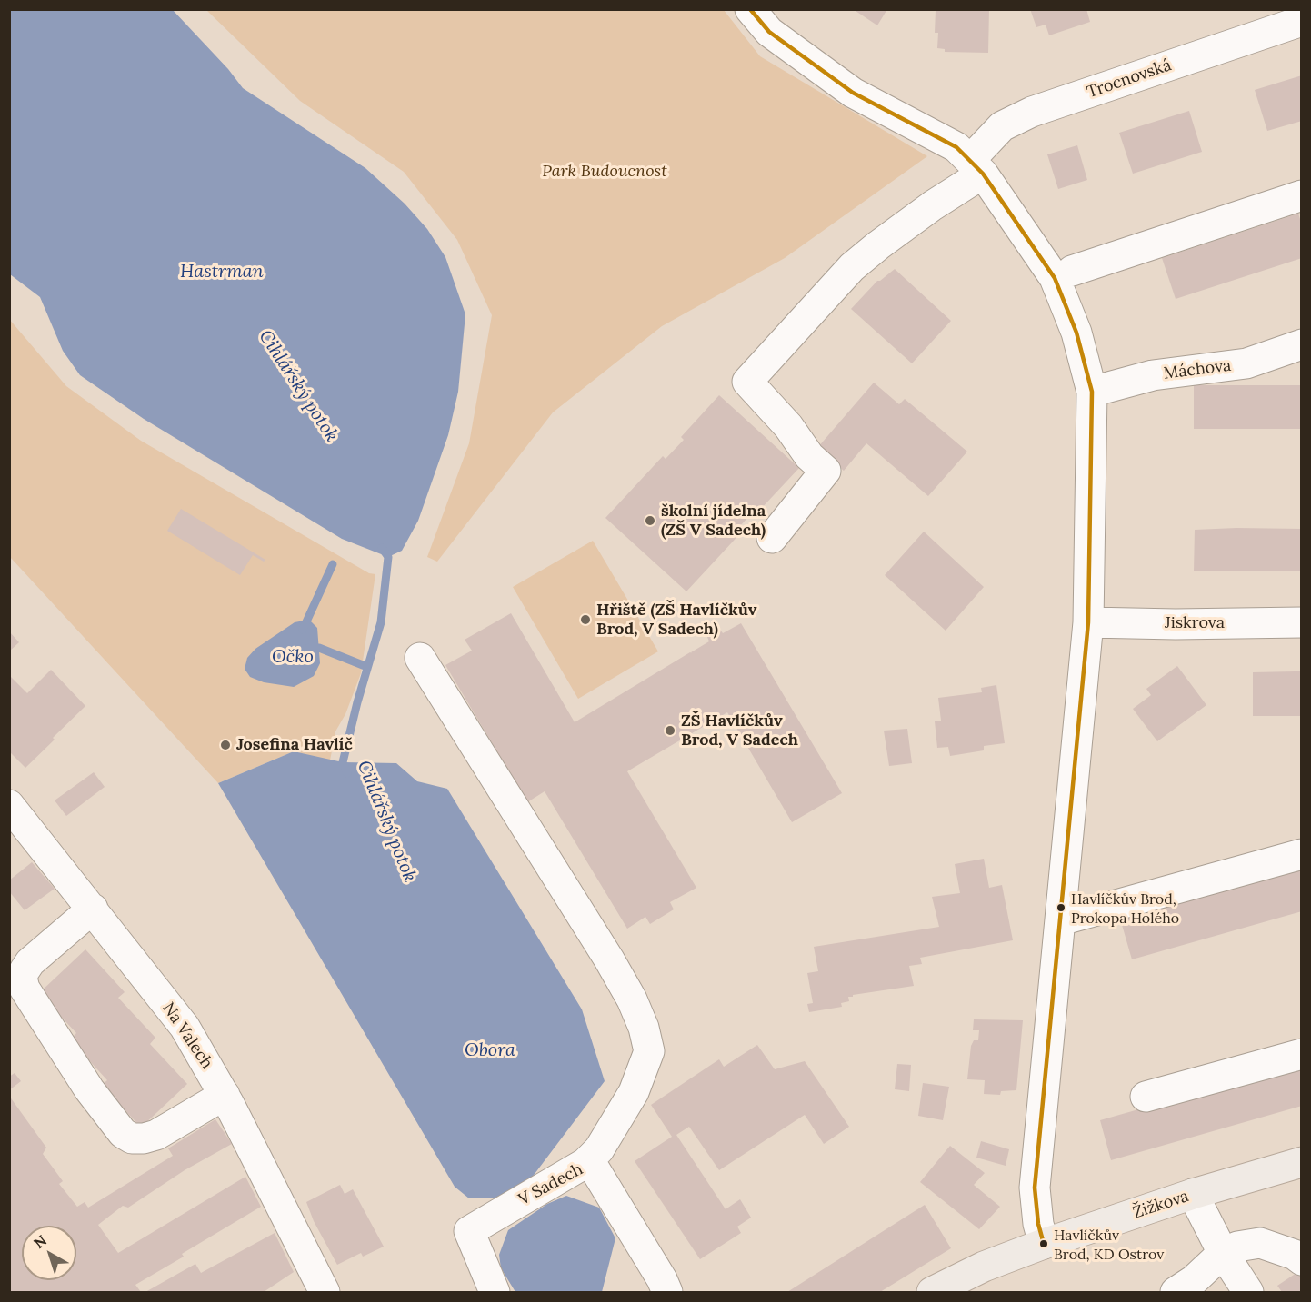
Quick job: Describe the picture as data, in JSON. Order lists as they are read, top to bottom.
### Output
{
  "streets": {
    "main road": ["Žižkova"],
    "street": [
      "Trocnovská",
      "Máchova",
      "Jiskrova",
      "Na Valech",
      "V Sadech"
    ]
  },
  "water": [
    "Hastrman",
    "Cihlářský potok",
    "Očko",
    "Obora"
  ],
  "parks": ["Park Budoucnost"],
  "places": [
    "školní jídelna (ZŠ V Sadech)",
    "Hřiště (ZŠ Havlíčkův Brod, V Sadech)",
    "ZŠ Havlíčkův Brod, V Sadech",
    "Josefina Havlíč",
    "Havlíčkův Brod, Prokopa Holého",
    "Havlíčkův Brod, KD Ostrov"
  ],
  "north": "top left"
}
